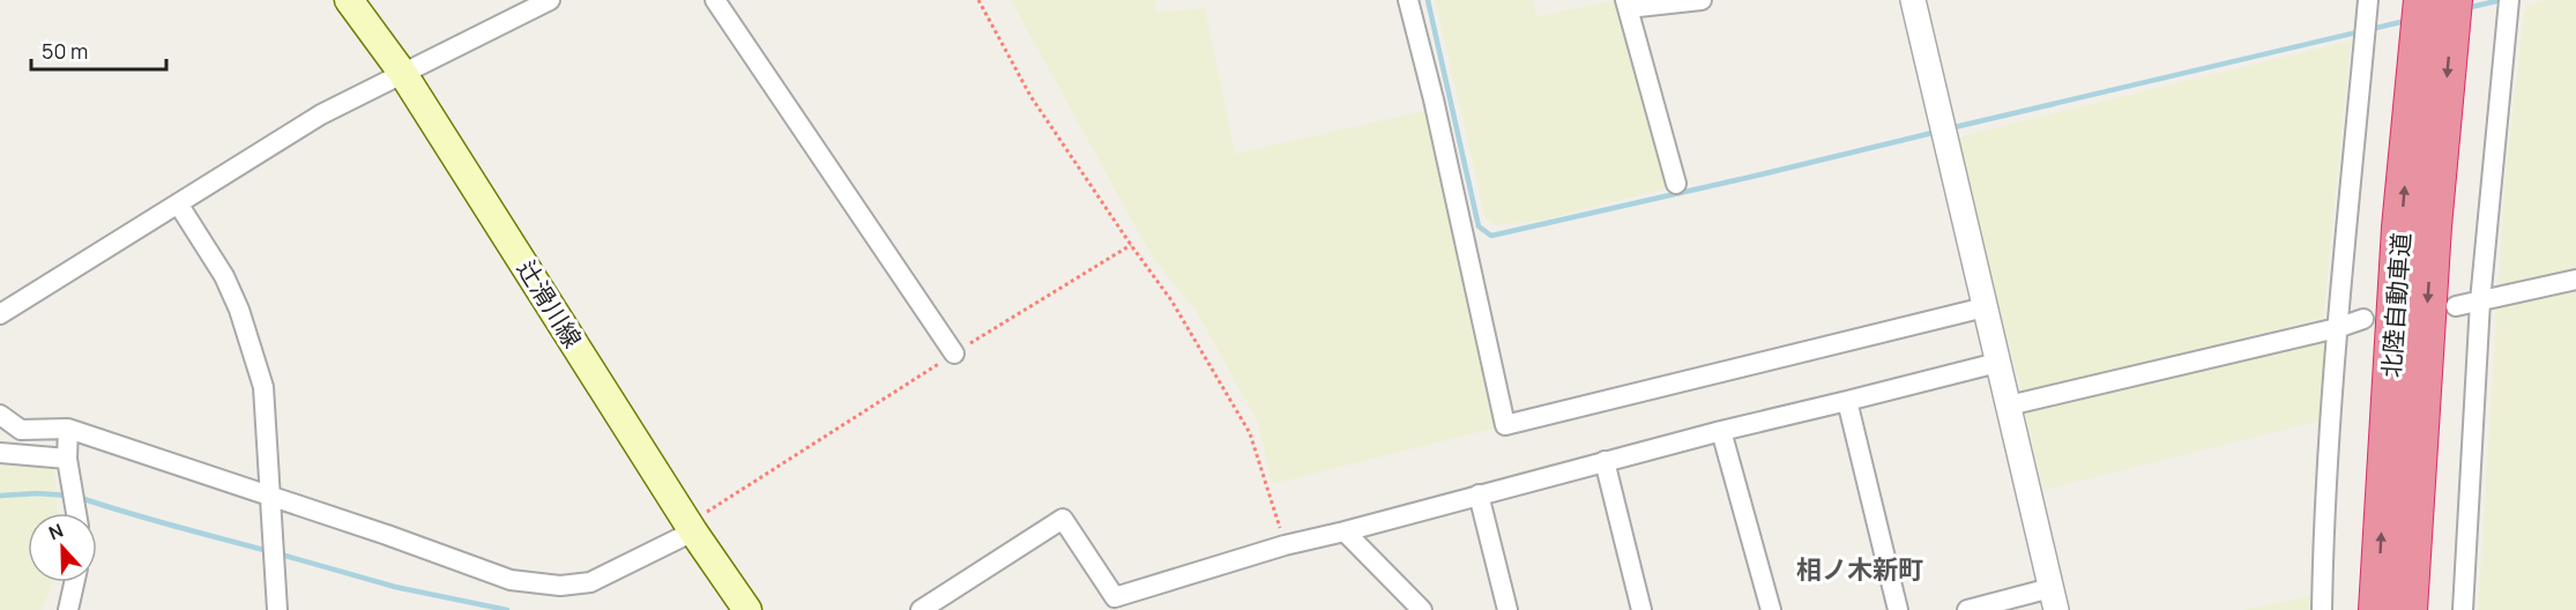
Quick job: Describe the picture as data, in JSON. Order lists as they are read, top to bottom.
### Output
{
  "streets": {
    "highway": ["北陸自動車道"],
    "main road": ["辻滑川線"]
  },
  "districts": ["相ノ木新町"],
  "scale_bar": "50 m",
  "north": "top"
}
